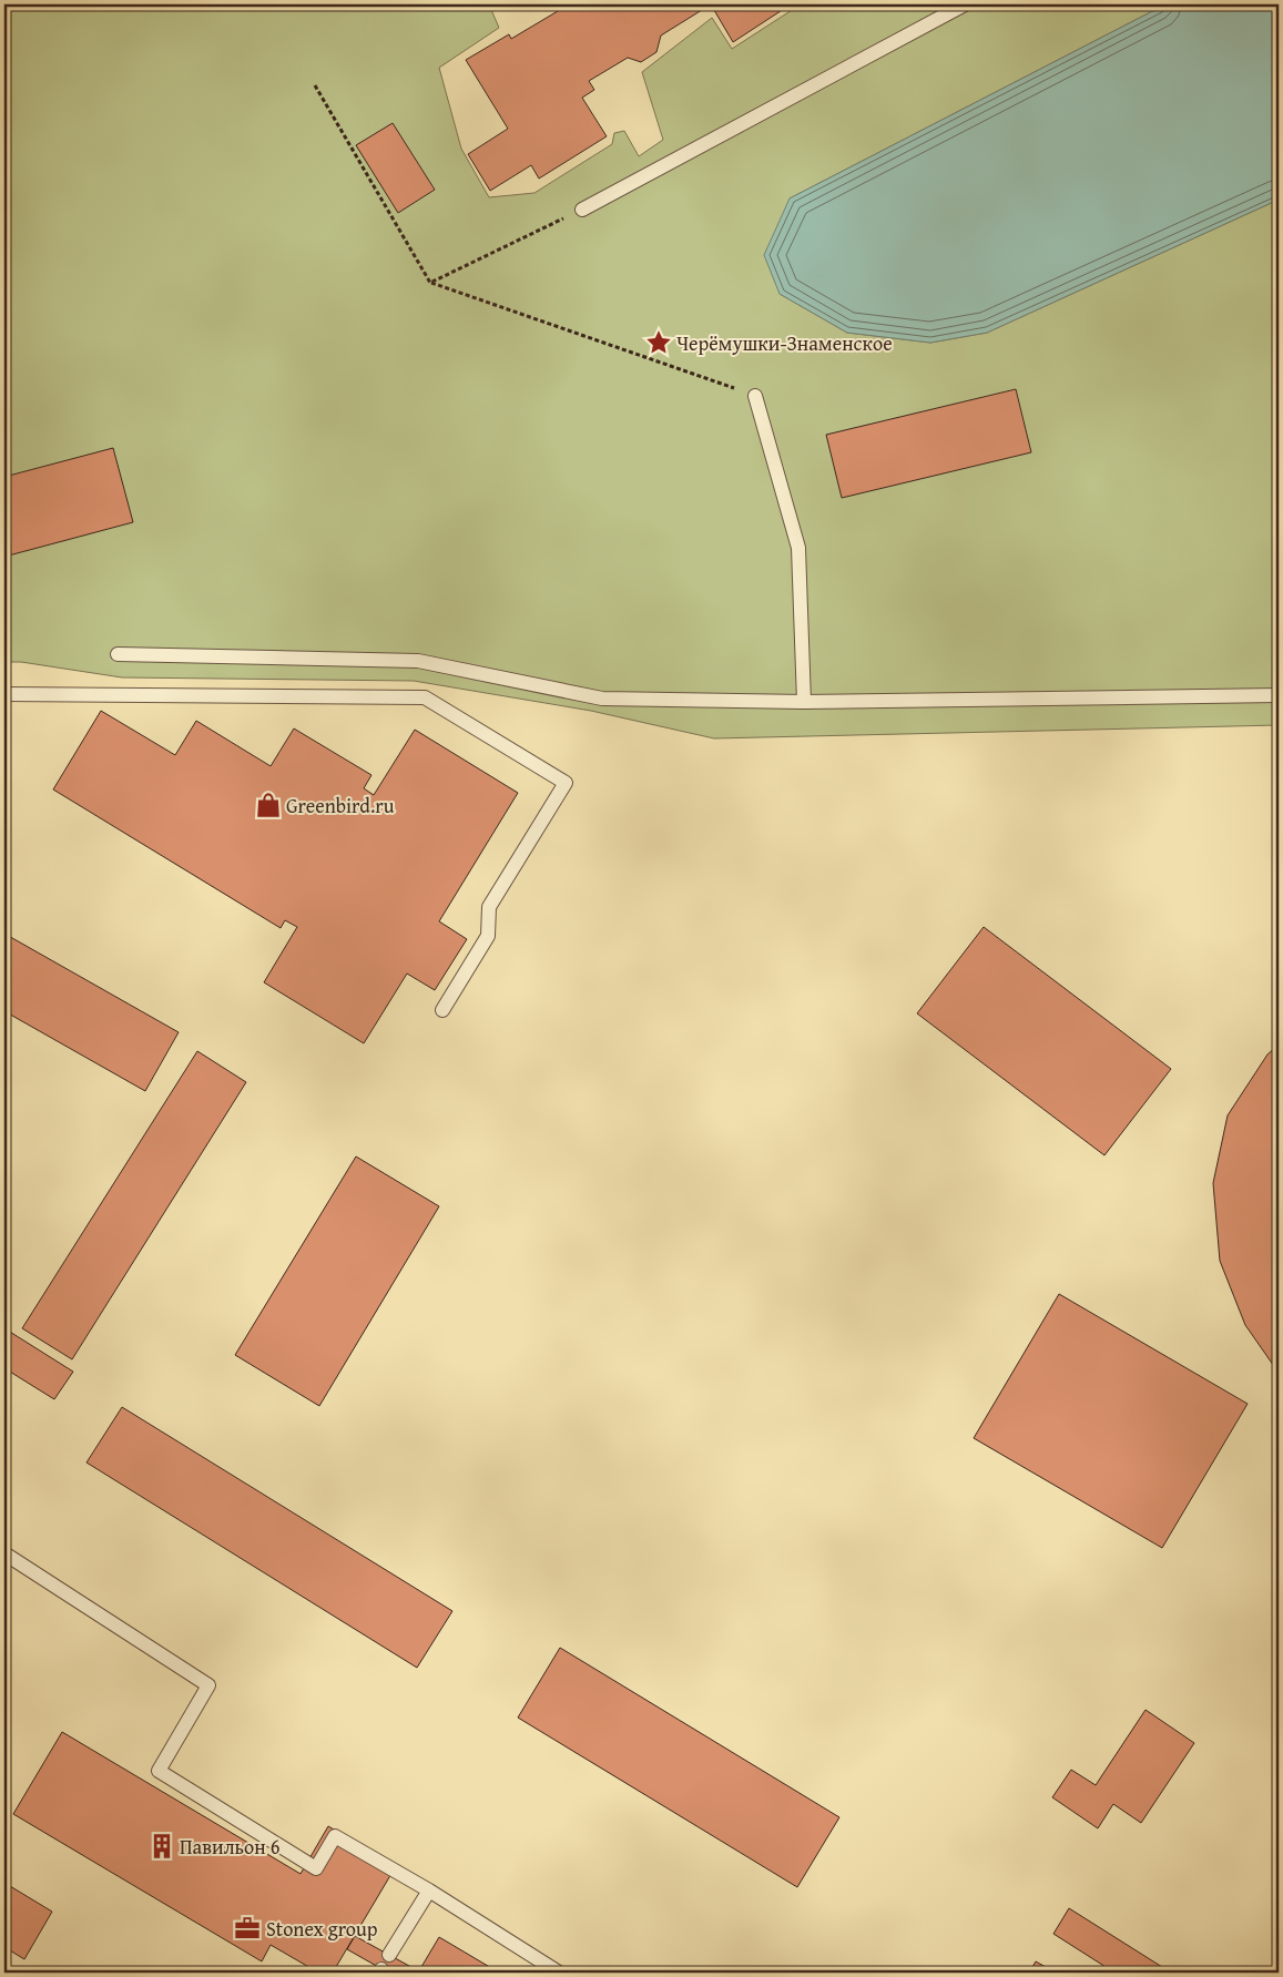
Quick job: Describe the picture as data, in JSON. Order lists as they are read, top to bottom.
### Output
{
  "places": {
    "place": ["Черёмушки-Знаменское"],
    "shop": ["Greenbird.ru"],
    "building": ["Павильон 6"],
    "office": ["Stonex group"]
  }
}
